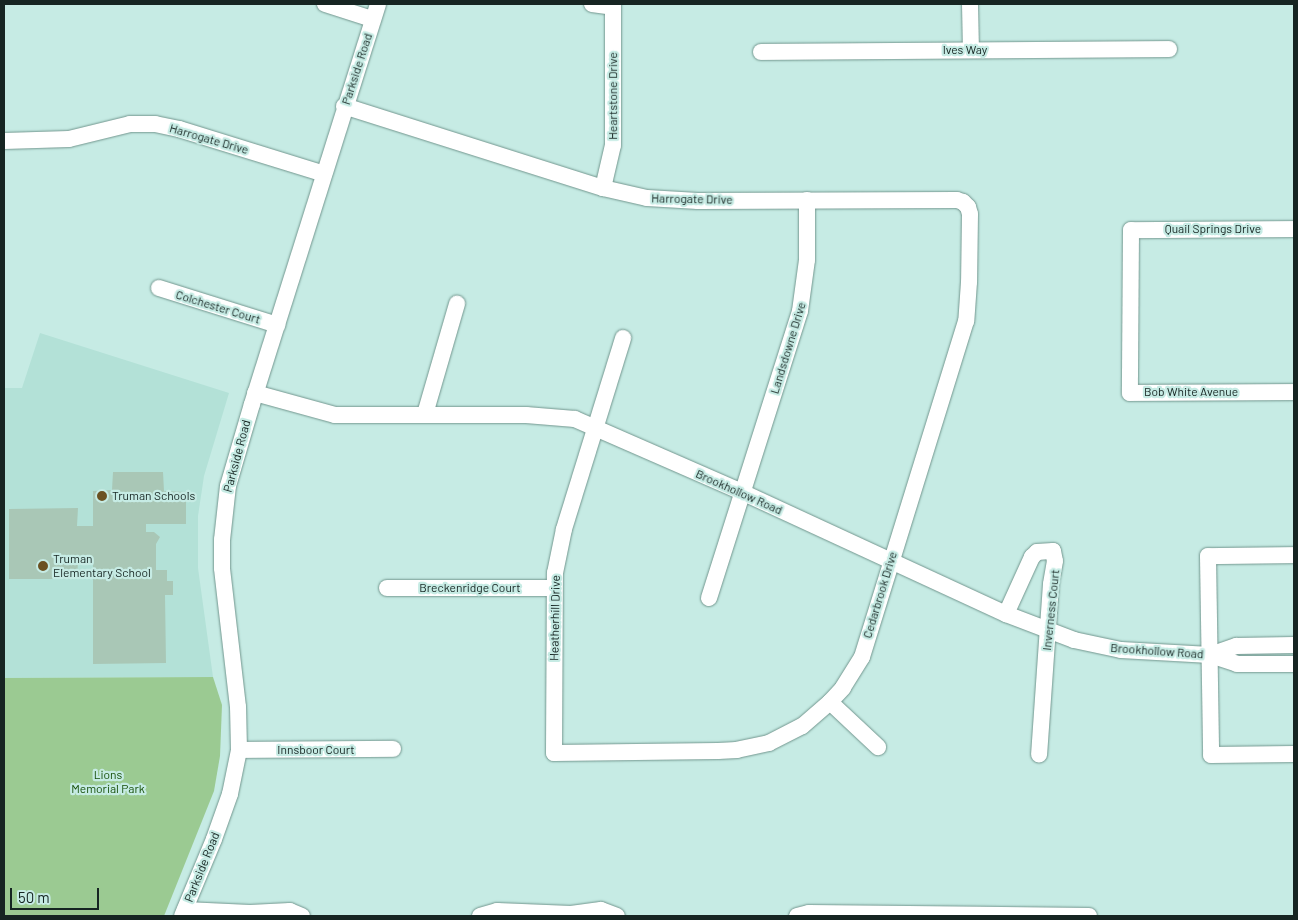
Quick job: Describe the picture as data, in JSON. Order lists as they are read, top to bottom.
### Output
{
  "streets": {
    "street": [
      "Ives Way",
      "Parkside Road",
      "Heartstone Drive",
      "Harrogate Drive",
      "Quail Springs Drive",
      "Colchester Court",
      "Landsdowne Drive",
      "Bob White Avenue",
      "Brookhollow Road",
      "Breckenridge Court",
      "Cedarbrook Drive",
      "Inverness Court",
      "Heatherhill Drive",
      "Innsboor Court"
    ]
  },
  "crossings": [
    ["Parkside Road", "Harrogate Drive"],
    ["Parkside Road", "Colchester Court"],
    ["Parkside Road", "Brookhollow Road"],
    ["Parkside Road", "Innsboor Court"],
    ["Heartstone Drive", "Harrogate Drive"],
    ["Harrogate Drive", "Landsdowne Drive"],
    ["Harrogate Drive", "Cedarbrook Drive"],
    ["Quail Springs Drive", "Bob White Avenue"],
    ["Landsdowne Drive", "Brookhollow Road"],
    ["Brookhollow Road", "Cedarbrook Drive"],
    ["Brookhollow Road", "Inverness Court"],
    ["Brookhollow Road", "Heatherhill Drive"],
    ["Breckenridge Court", "Heatherhill Drive"],
    ["Cedarbrook Drive", "Heatherhill Drive"]
  ],
  "parks": ["Lions Memorial Park"],
  "places": ["Truman Schools", "Truman Elementary School"],
  "scale_bar": "50 m"
}
